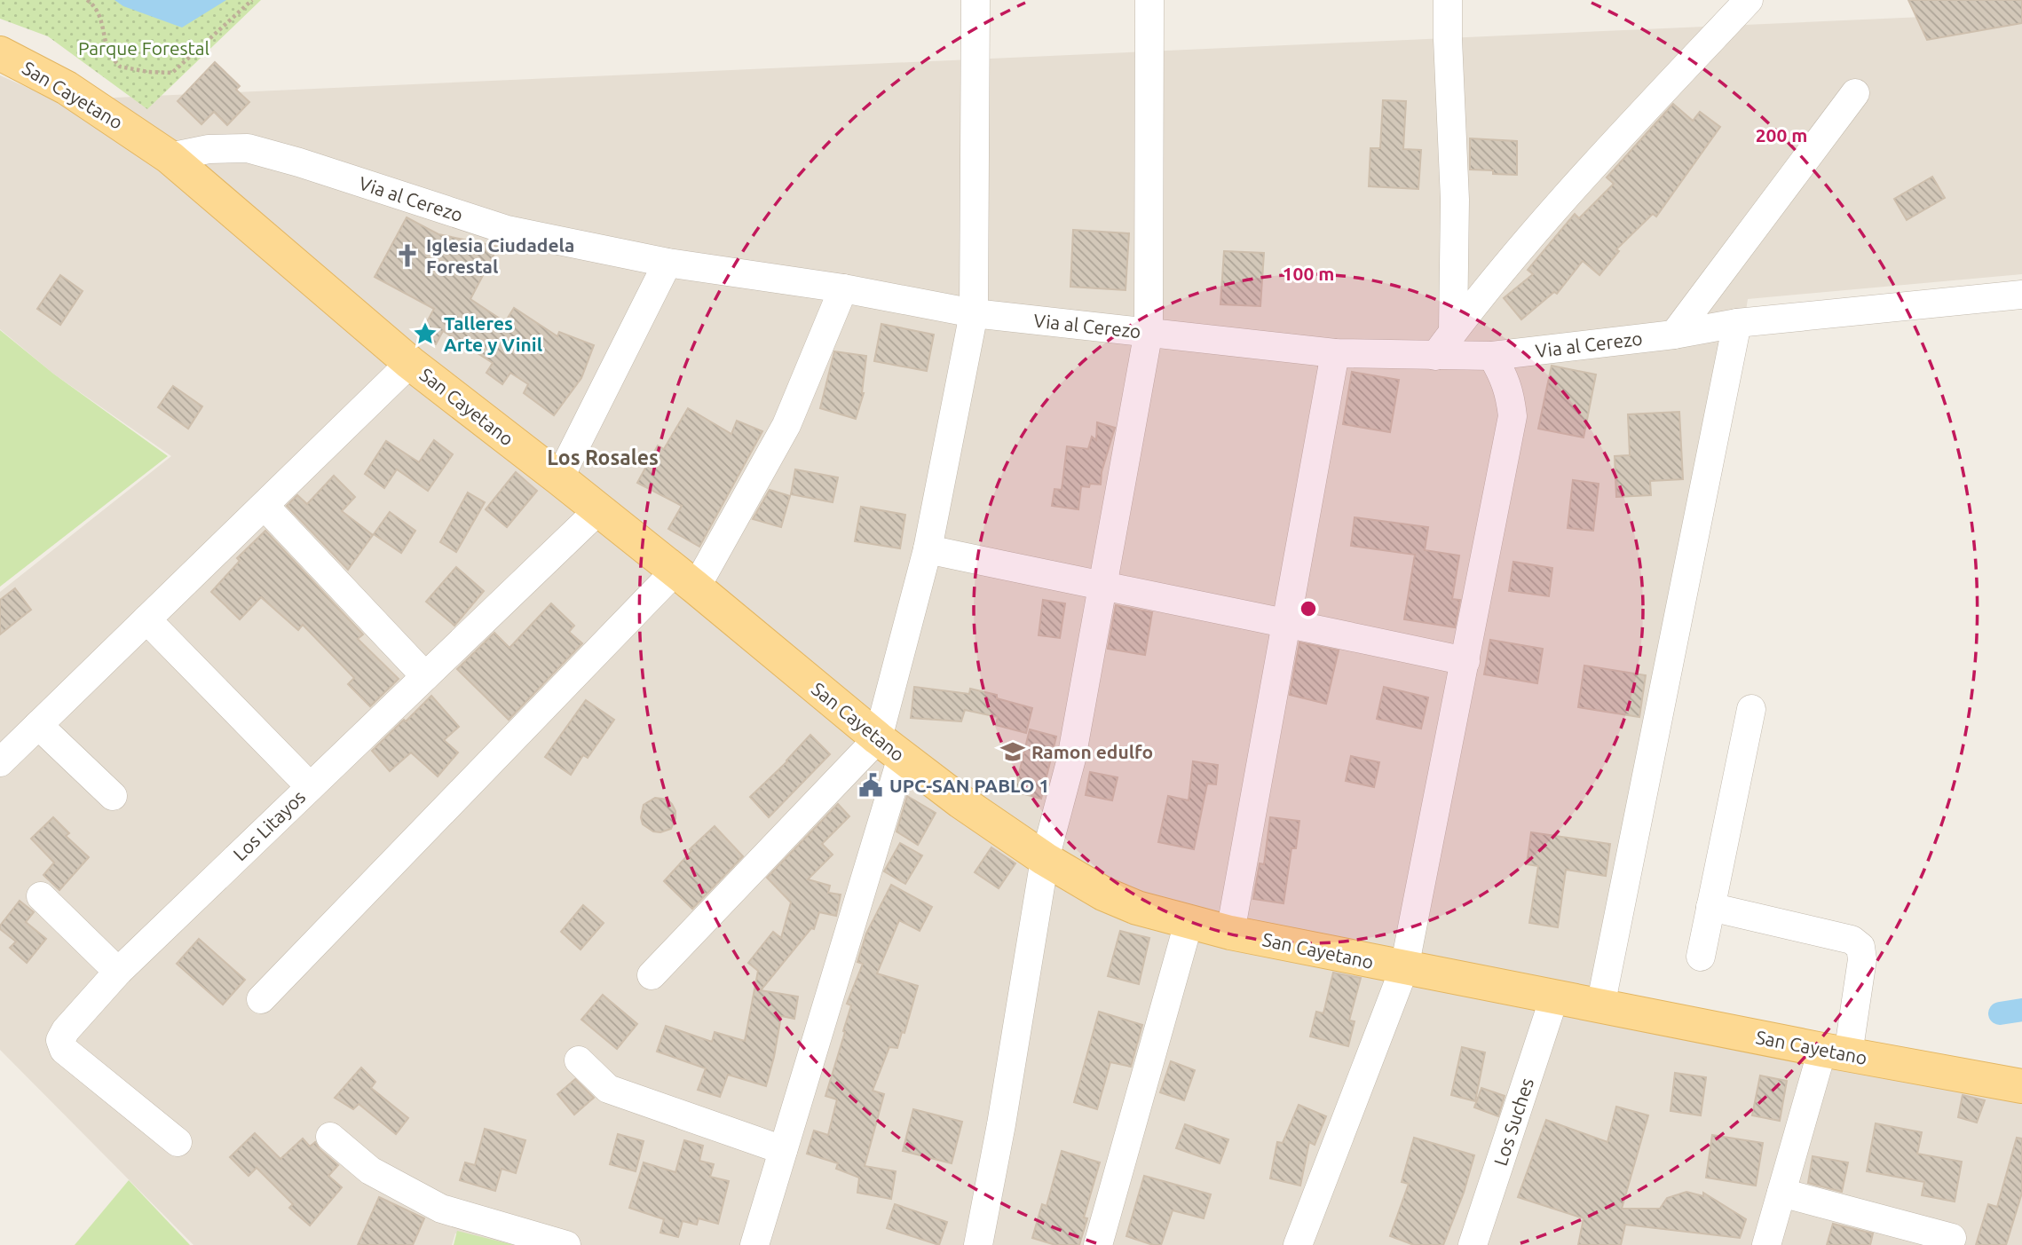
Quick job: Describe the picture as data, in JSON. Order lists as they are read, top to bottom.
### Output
{
  "streets": {
    "main road": ["San Cayetano"],
    "street": ["Via al Cerezo", "Los Litayos", "Los Suches"]
  },
  "crossings": [
    ["San Cayetano", "Via al Cerezo"],
    ["San Cayetano", "Los Litayos"],
    ["San Cayetano", "Los Suches"]
  ],
  "districts": ["Los Rosales"],
  "parks": ["Parque Forestal"],
  "places": {
    "church": ["Iglesia Ciudadela Forestal"],
    "place": ["Talleres Arte y Vinil"],
    "school or university": ["Ramon edulfo"],
    "public building": ["UPC-SAN PABLO 1"]
  },
  "rings": ["200 m", "100 m"]
}
